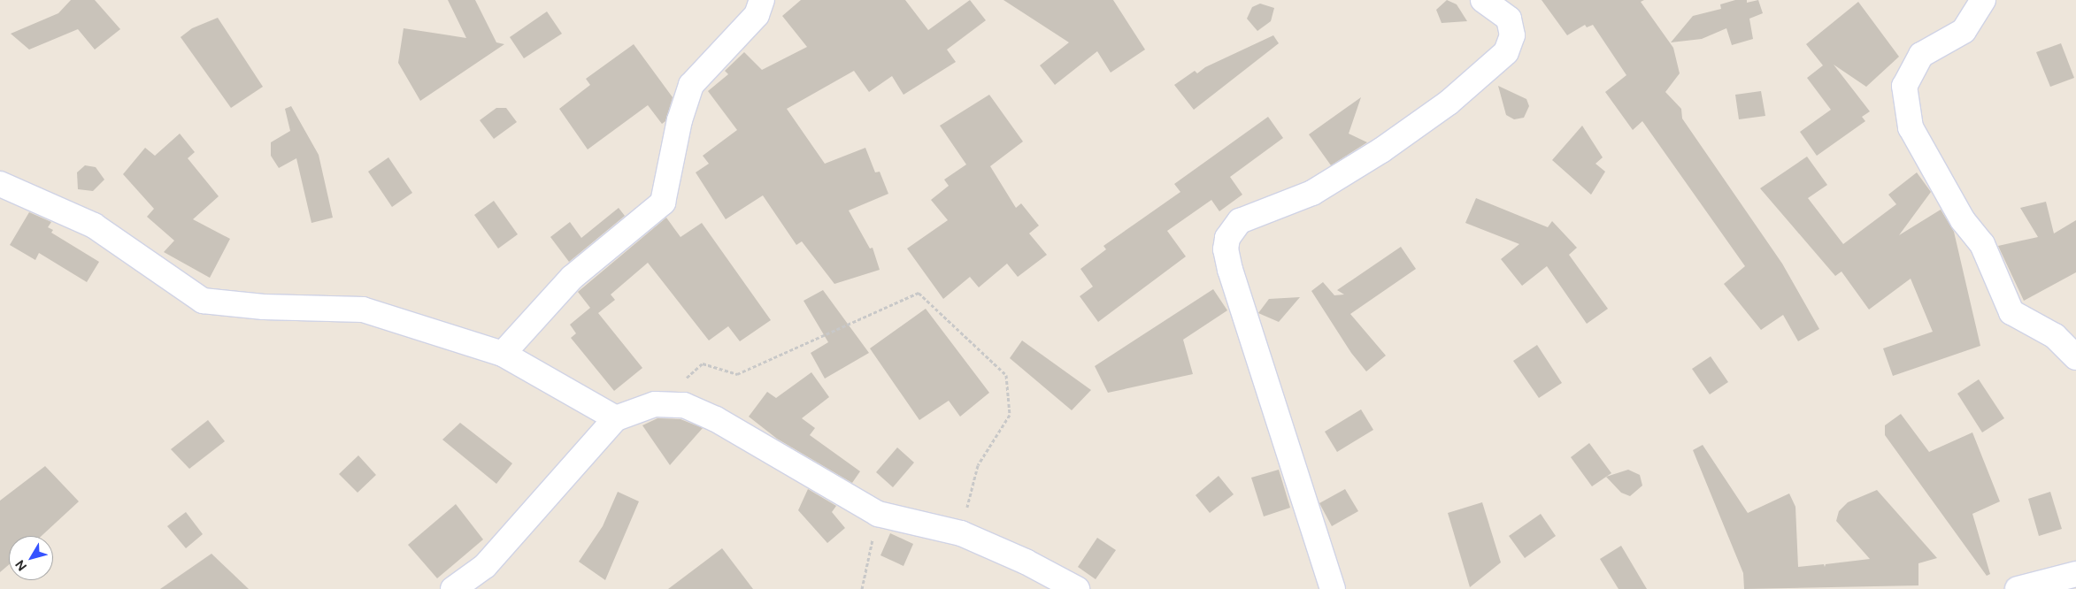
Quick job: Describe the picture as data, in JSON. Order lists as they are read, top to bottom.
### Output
{
  "north": "bottom left"
}
